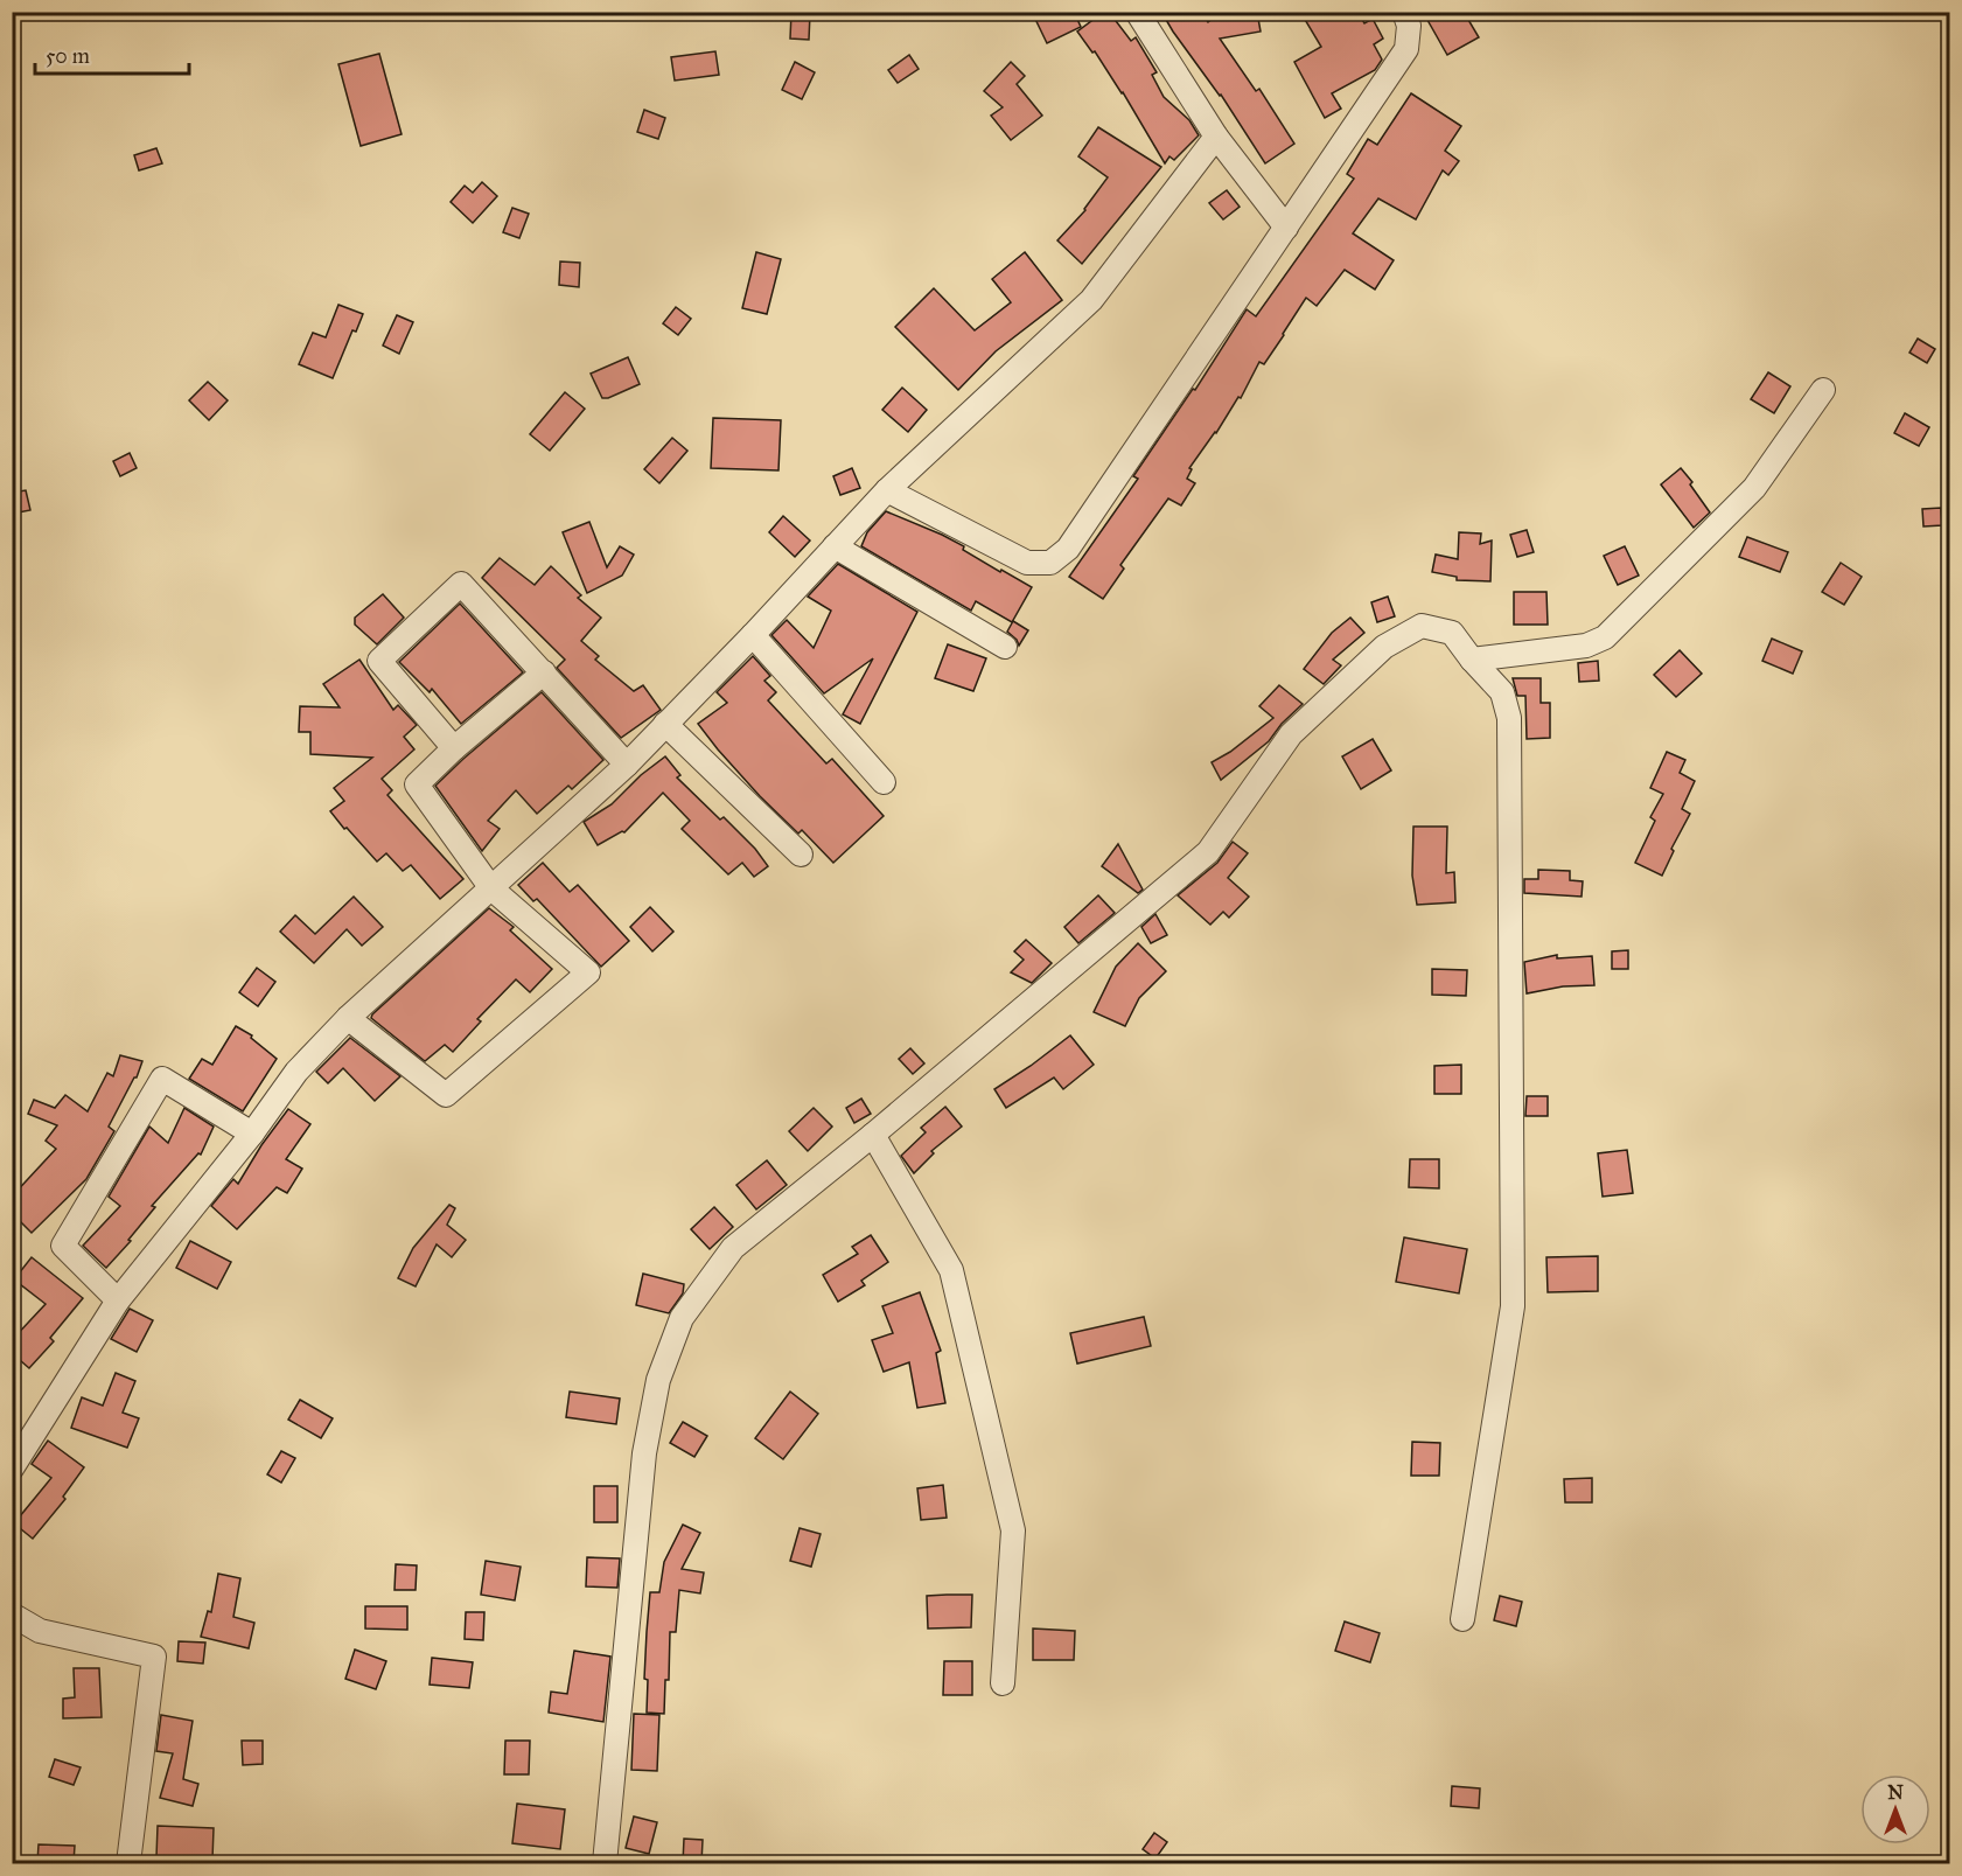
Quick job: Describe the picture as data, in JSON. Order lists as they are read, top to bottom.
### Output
{
  "scale_bar": "50 m",
  "north": "top"
}
